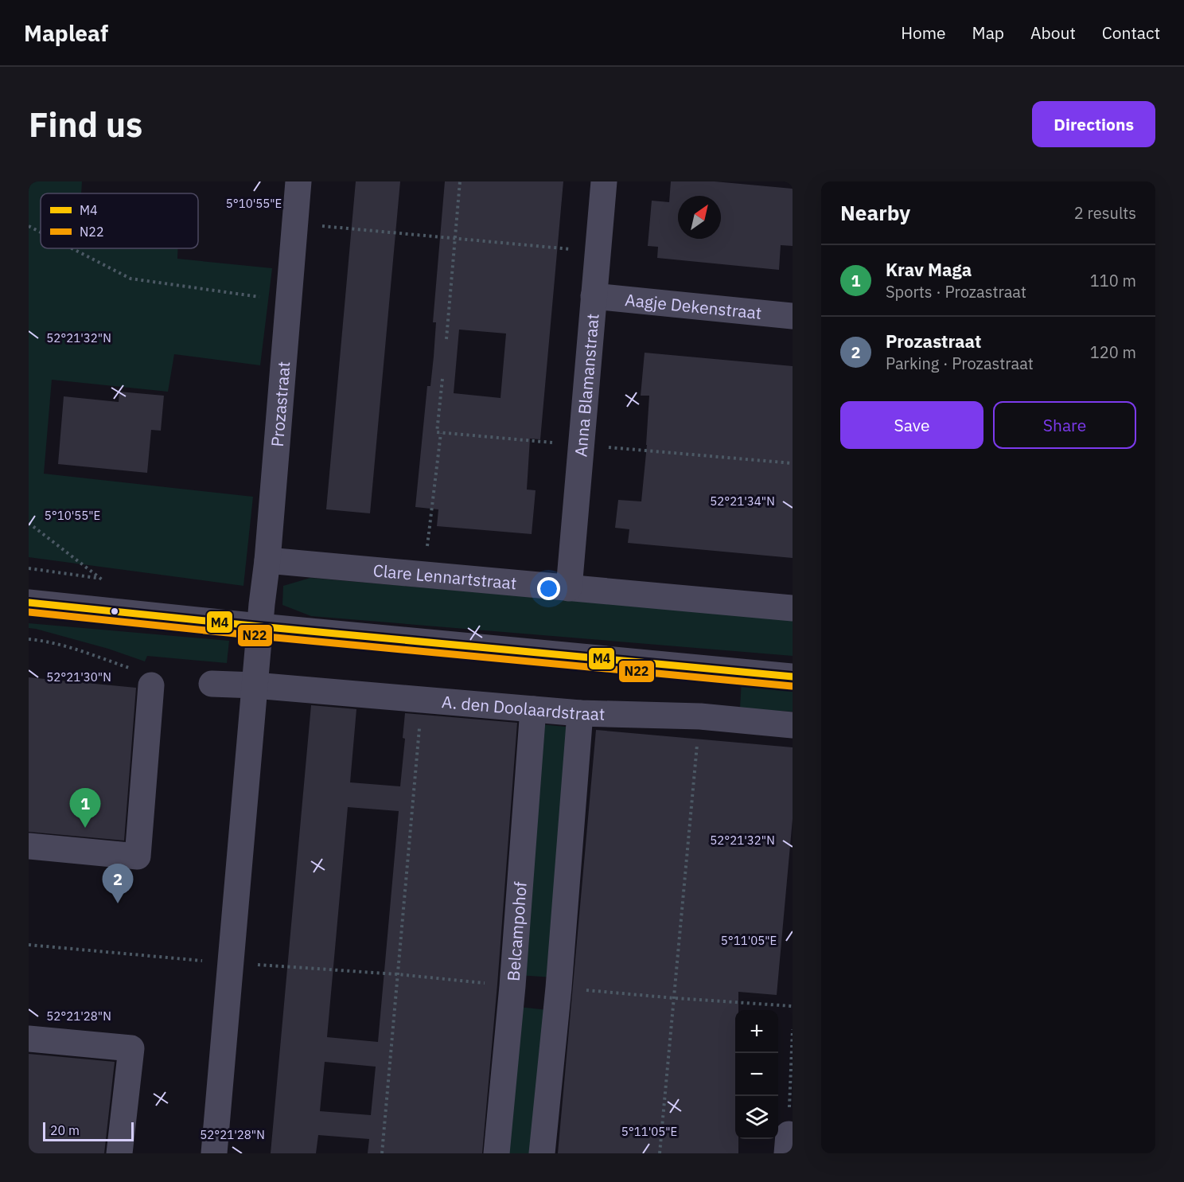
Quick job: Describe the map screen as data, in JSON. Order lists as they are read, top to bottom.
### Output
{
  "streets": {
    "street": [
      "Aagje Dekenstraat",
      "Anna Blamanstraat",
      "Prozastraat",
      "Clare Lennartstraat",
      "A. den Doolaardstraat",
      "Belcampohof"
    ]
  },
  "crossings": [
    ["Aagje Dekenstraat", "Anna Blamanstraat"],
    ["Anna Blamanstraat", "Clare Lennartstraat"],
    ["Prozastraat", "Clare Lennartstraat"],
    ["Prozastraat", "A. den Doolaardstraat"],
    ["A. den Doolaardstraat", "Belcampohof"]
  ],
  "lines": ["transit line M4", "transit line N22"],
  "legend": ["M4", "N22"],
  "scale_bar": "20 m",
  "north": "top right",
  "page": {
    "header": "Mapleaf",
    "nav": [
      "Home",
      "Map",
      "About",
      "Contact"
    ],
    "buttons": [
      "Directions",
      ["Save", "Share"]
    ],
    "title": "Find us",
    "heading": ["Nearby", "2 results"],
    "list": [
      {
        "mark": "1",
        "name": "Krav Maga",
        "note": "Sports · Prozastraat",
        "value": "110 m"
      },
      {
        "mark": "2",
        "name": "Prozastraat",
        "note": "Parking · Prozastraat",
        "value": "120 m"
      }
    ],
    "pins": ["1", "2"],
    "map_buttons": ["+", "−"],
    "scale": "20 m"
  },
  "coordinates": [
    "5°10'55\"E",
    "52°21'32\"N",
    "52°21'34\"N",
    "52°21'30\"N",
    "5°11'05\"E",
    "52°21'28\"N"
  ]
}
